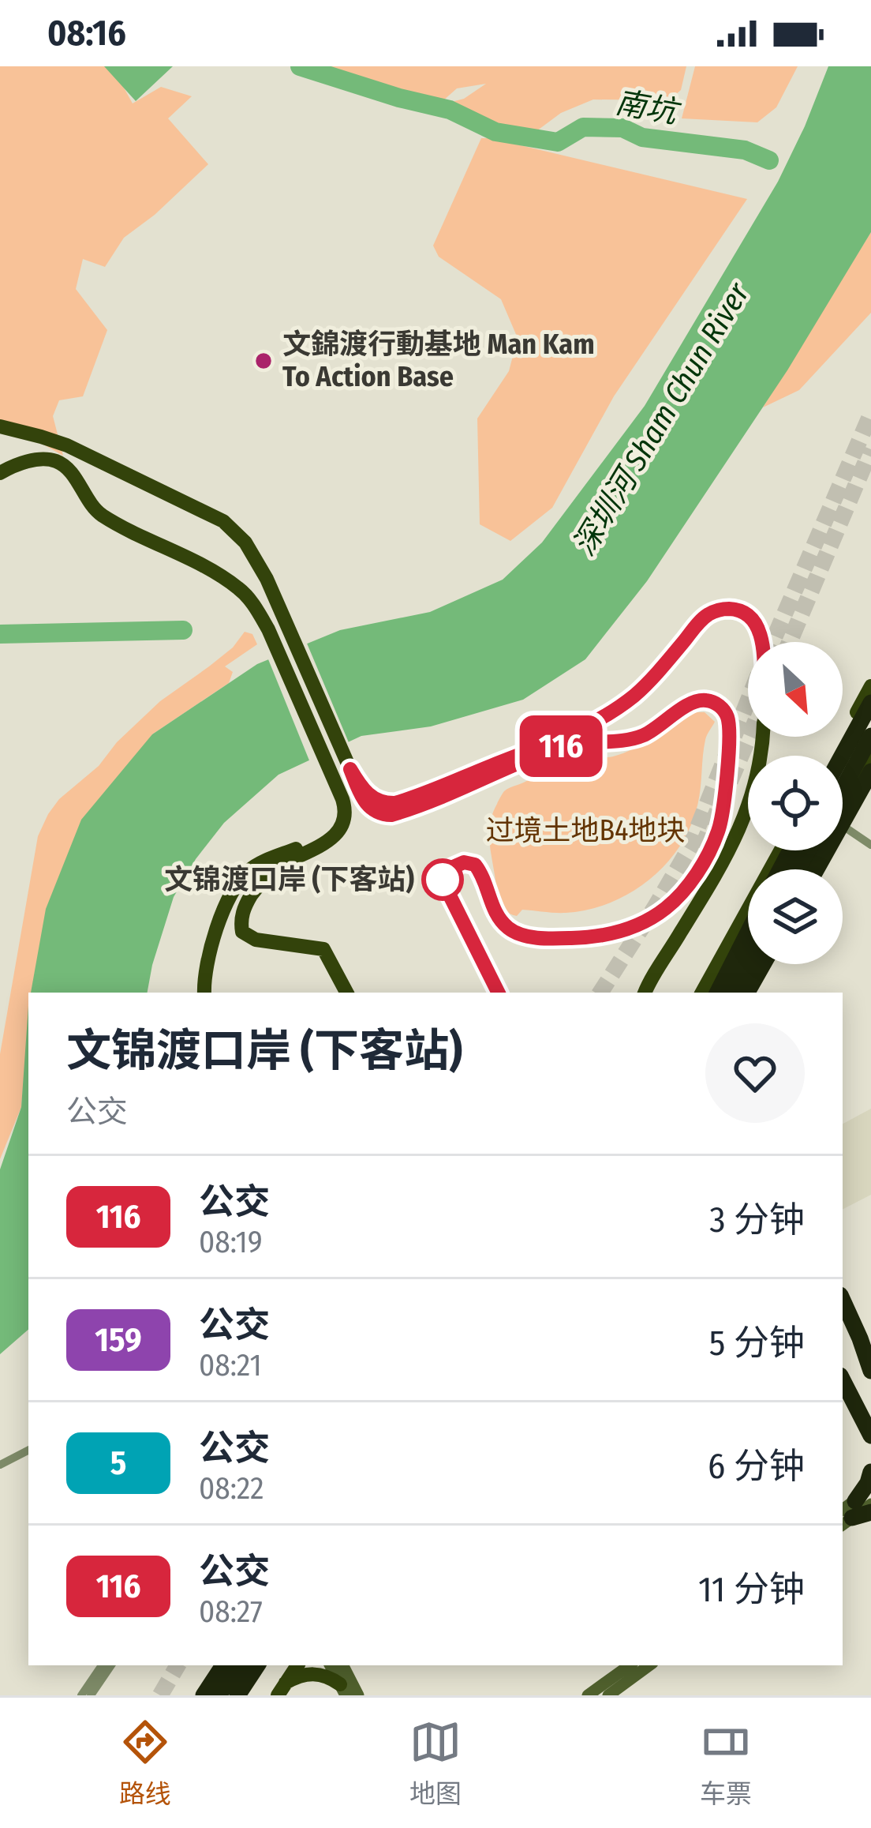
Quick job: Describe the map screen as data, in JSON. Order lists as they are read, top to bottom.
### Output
{
  "water": ["南坑", "深圳河 Sham Chun River"],
  "parks": ["过境土地B4地块"],
  "places": ["文錦渡行動基地 Man Kam To Action Base", "文锦渡口岸 (下客站)"],
  "lines": ["bus line 116"],
  "north": "bottom right",
  "page": {
    "status": "08:16",
    "on_map": "116",
    "heading": ["文锦渡口岸 (下客站)", "公交"],
    "list": [
      {
        "mark": "116",
        "name": "公交",
        "note": "08:19",
        "value": "3 分钟"
      },
      {
        "mark": "159",
        "name": "公交",
        "note": "08:21",
        "value": "5 分钟"
      },
      {
        "mark": "5",
        "name": "公交",
        "note": "08:22",
        "value": "6 分钟"
      },
      {
        "mark": "116",
        "name": "公交",
        "note": "08:27",
        "value": "11 分钟"
      }
    ],
    "tabs": ["路线", "地图", "车票"]
  }
}
